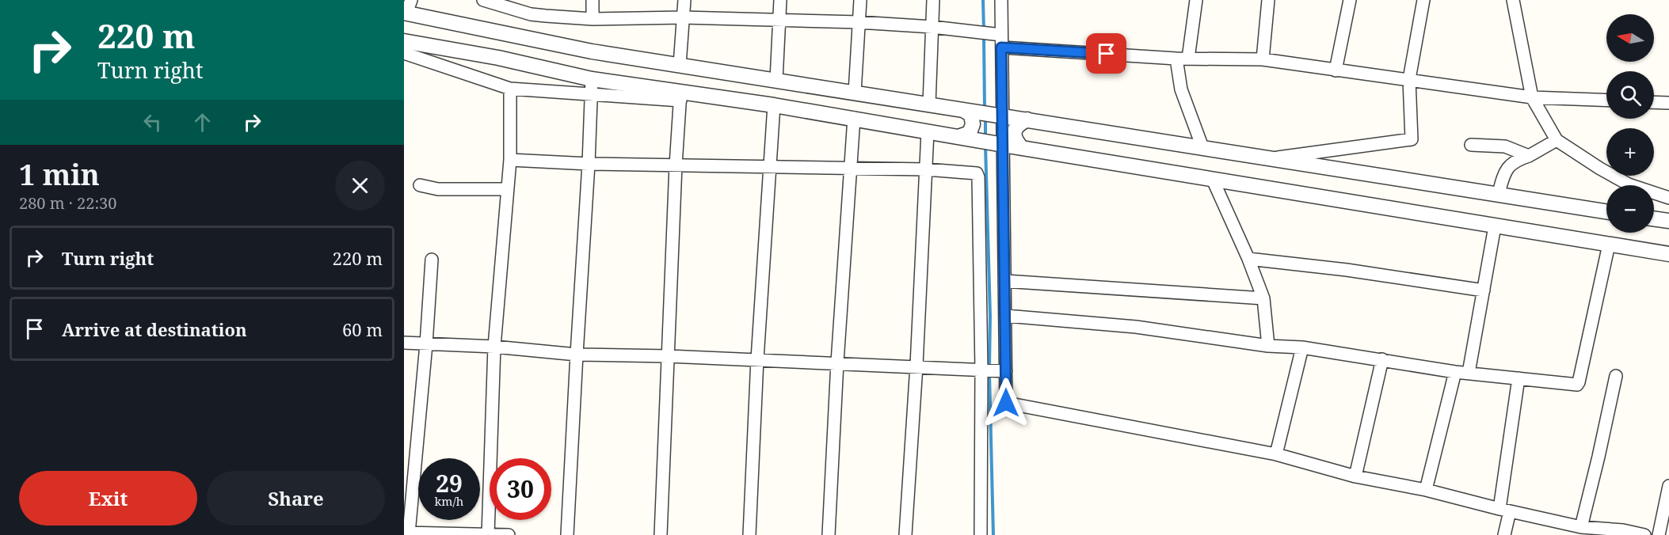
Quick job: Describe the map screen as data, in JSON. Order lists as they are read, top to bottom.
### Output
{
  "north": "left",
  "page": {
    "turn": ["220 m", "Turn right"],
    "map_buttons": ["+", "−"],
    "heading": ["1 min", "280 m · 22:30"],
    "list": [
      {
        "name": "Turn right",
        "value": "220 m"
      },
      {
        "name": "Arrive at destination",
        "value": "60 m"
      }
    ],
    "speed": "29 km/h",
    "limit": "30",
    "buttons": ["Exit", "Share"]
  }
}
